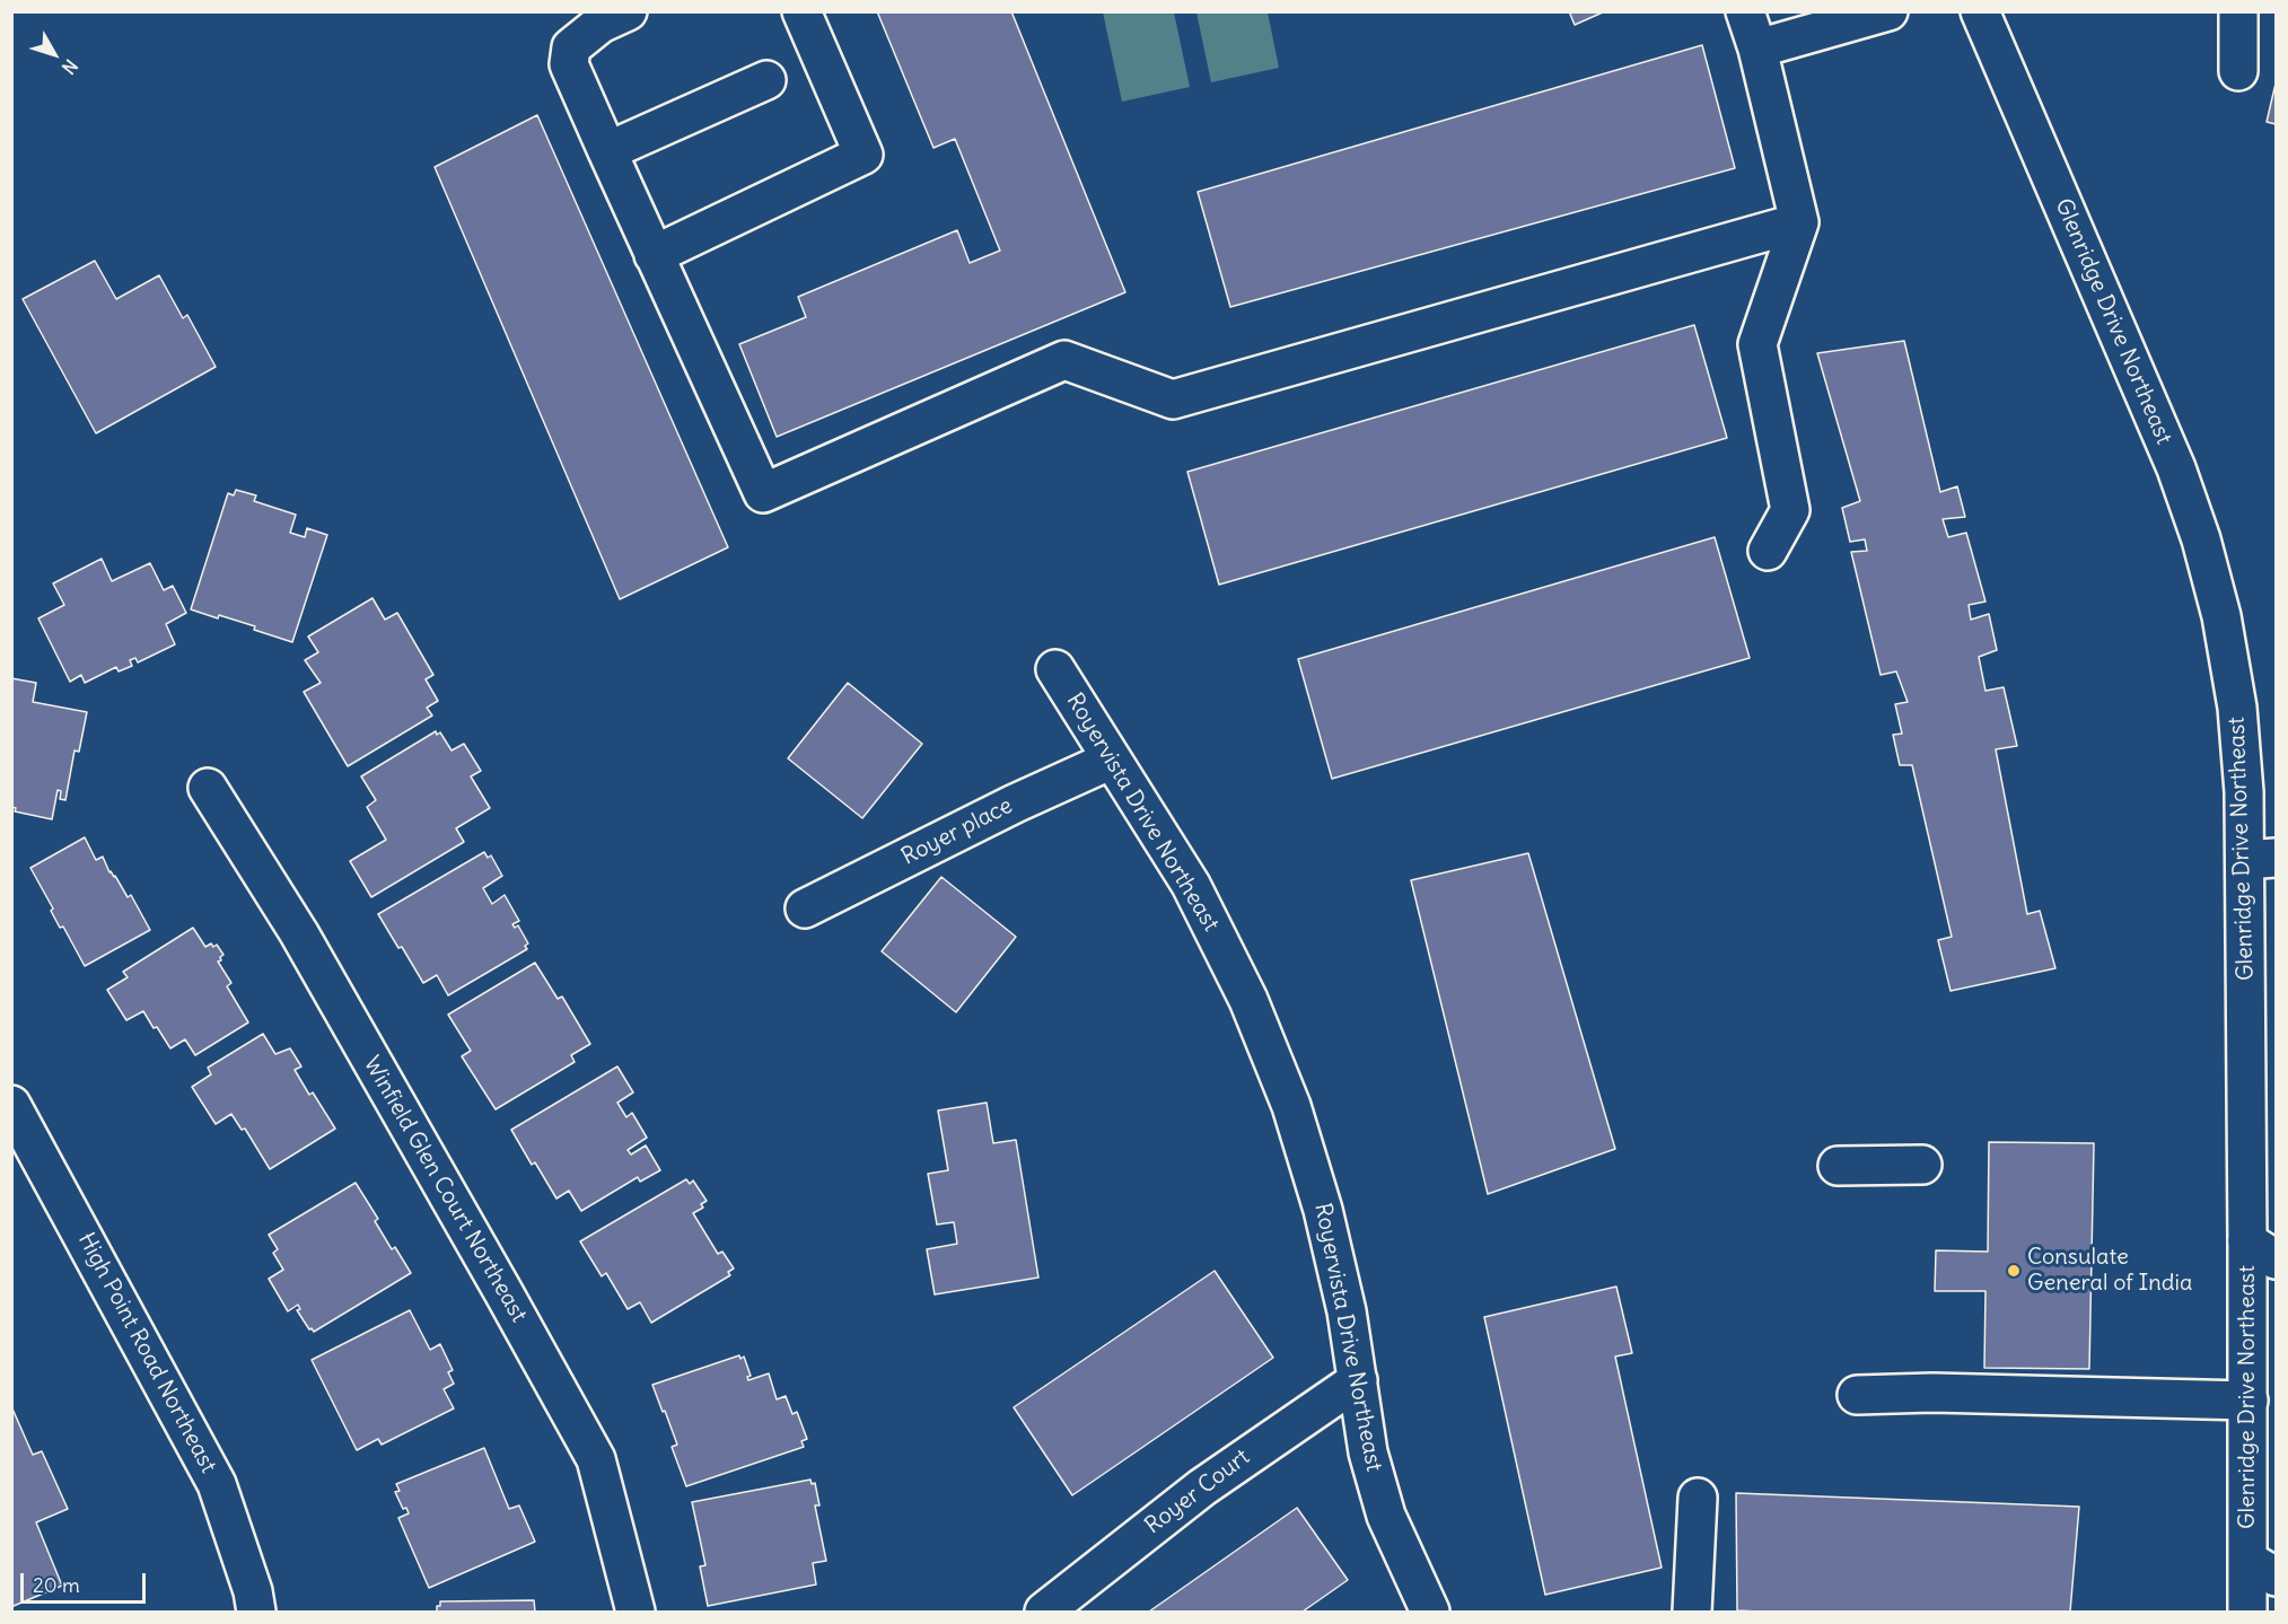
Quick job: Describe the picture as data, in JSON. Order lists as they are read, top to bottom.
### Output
{
  "streets": {
    "street": [
      "Glenridge Drive Northeast",
      "Royervista Drive Northeast",
      "Royer place",
      "Winfield Glen Court Northeast",
      "High Point Road Northeast",
      "Royer Court"
    ]
  },
  "crossings": [
    ["Royervista Drive Northeast", "Royer place"],
    ["Royervista Drive Northeast", "Royer Court"]
  ],
  "places": ["Consulate General of India"],
  "scale_bar": "20 m",
  "north": "bottom right"
}
